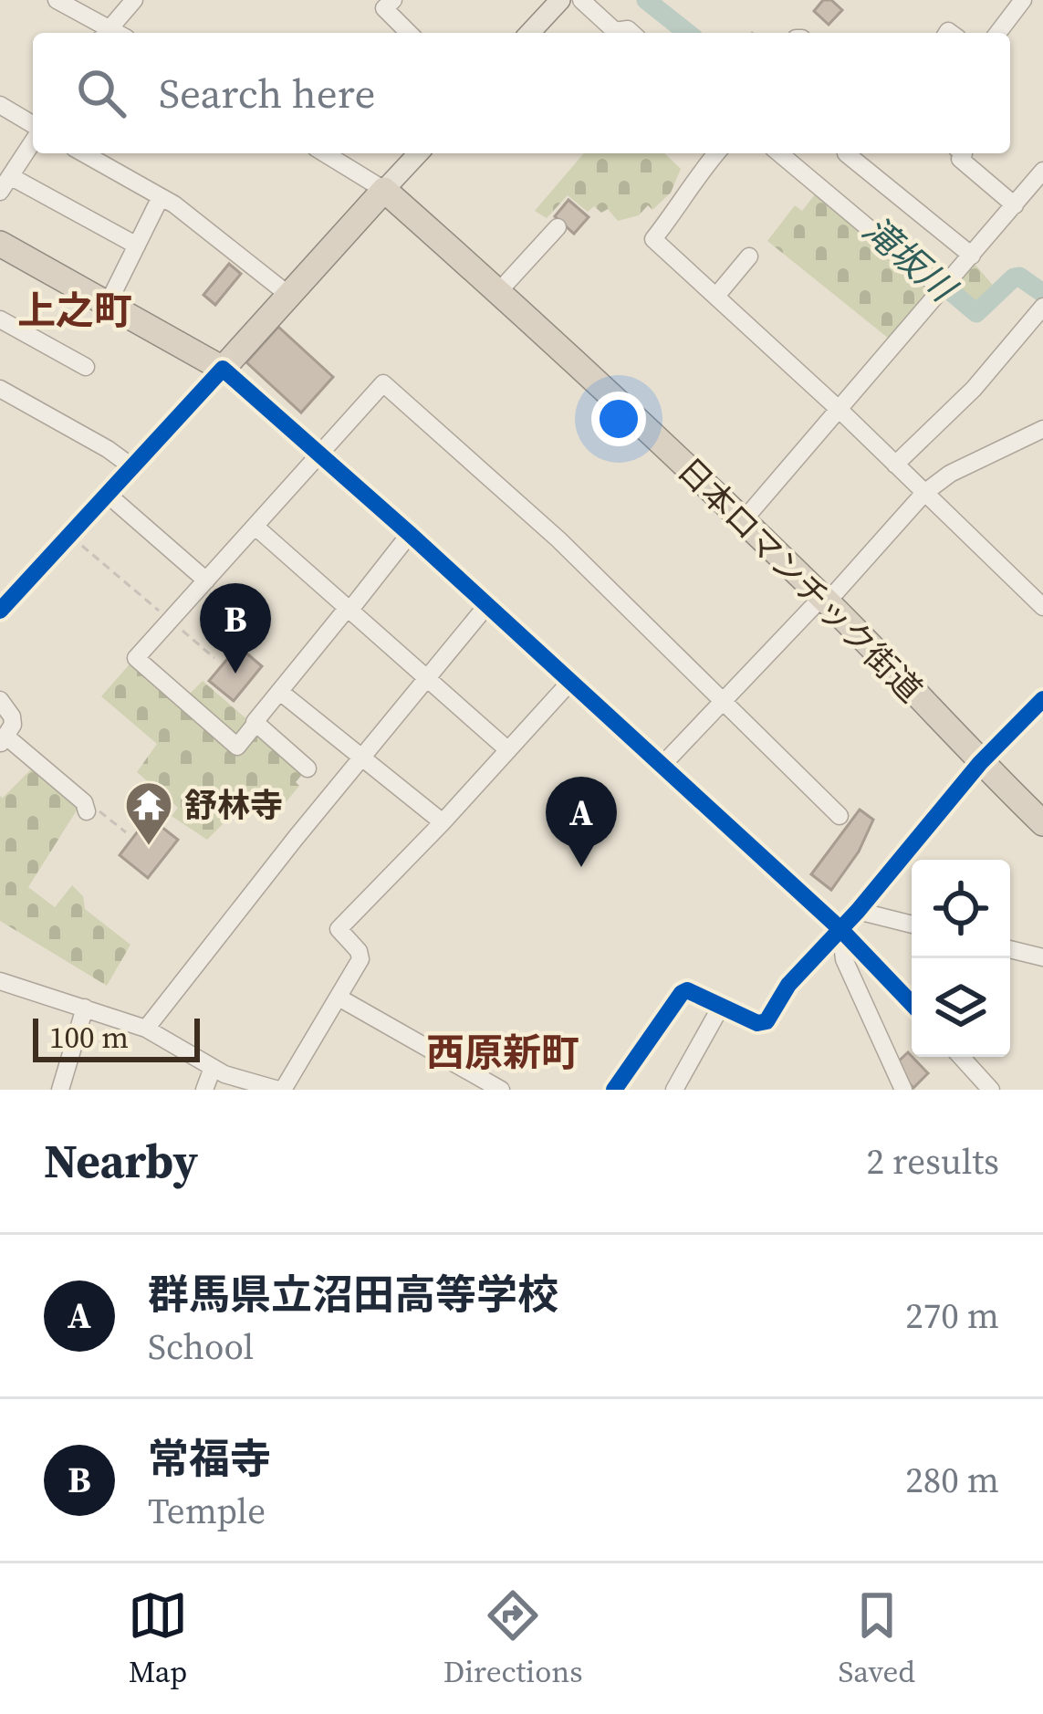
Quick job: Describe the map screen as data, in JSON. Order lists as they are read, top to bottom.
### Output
{
  "streets": {
    "highway": ["日本ロマンチック街道"]
  },
  "districts": ["上之町", "西原新町"],
  "water": ["滝坂川"],
  "places": {
    "temple": ["舒林寺"]
  },
  "scale_bar": "100 m",
  "page": {
    "search": "Search here",
    "pins": ["B", "A"],
    "scale": "100 m",
    "heading": ["Nearby", "2 results"],
    "list": [
      {
        "mark": "A",
        "name": "群馬県立沼田高等学校",
        "note": "School",
        "value": "270 m"
      },
      {
        "mark": "B",
        "name": "常福寺",
        "note": "Temple",
        "value": "280 m"
      }
    ],
    "nav": ["Map", "Directions", "Saved"]
  }
}
